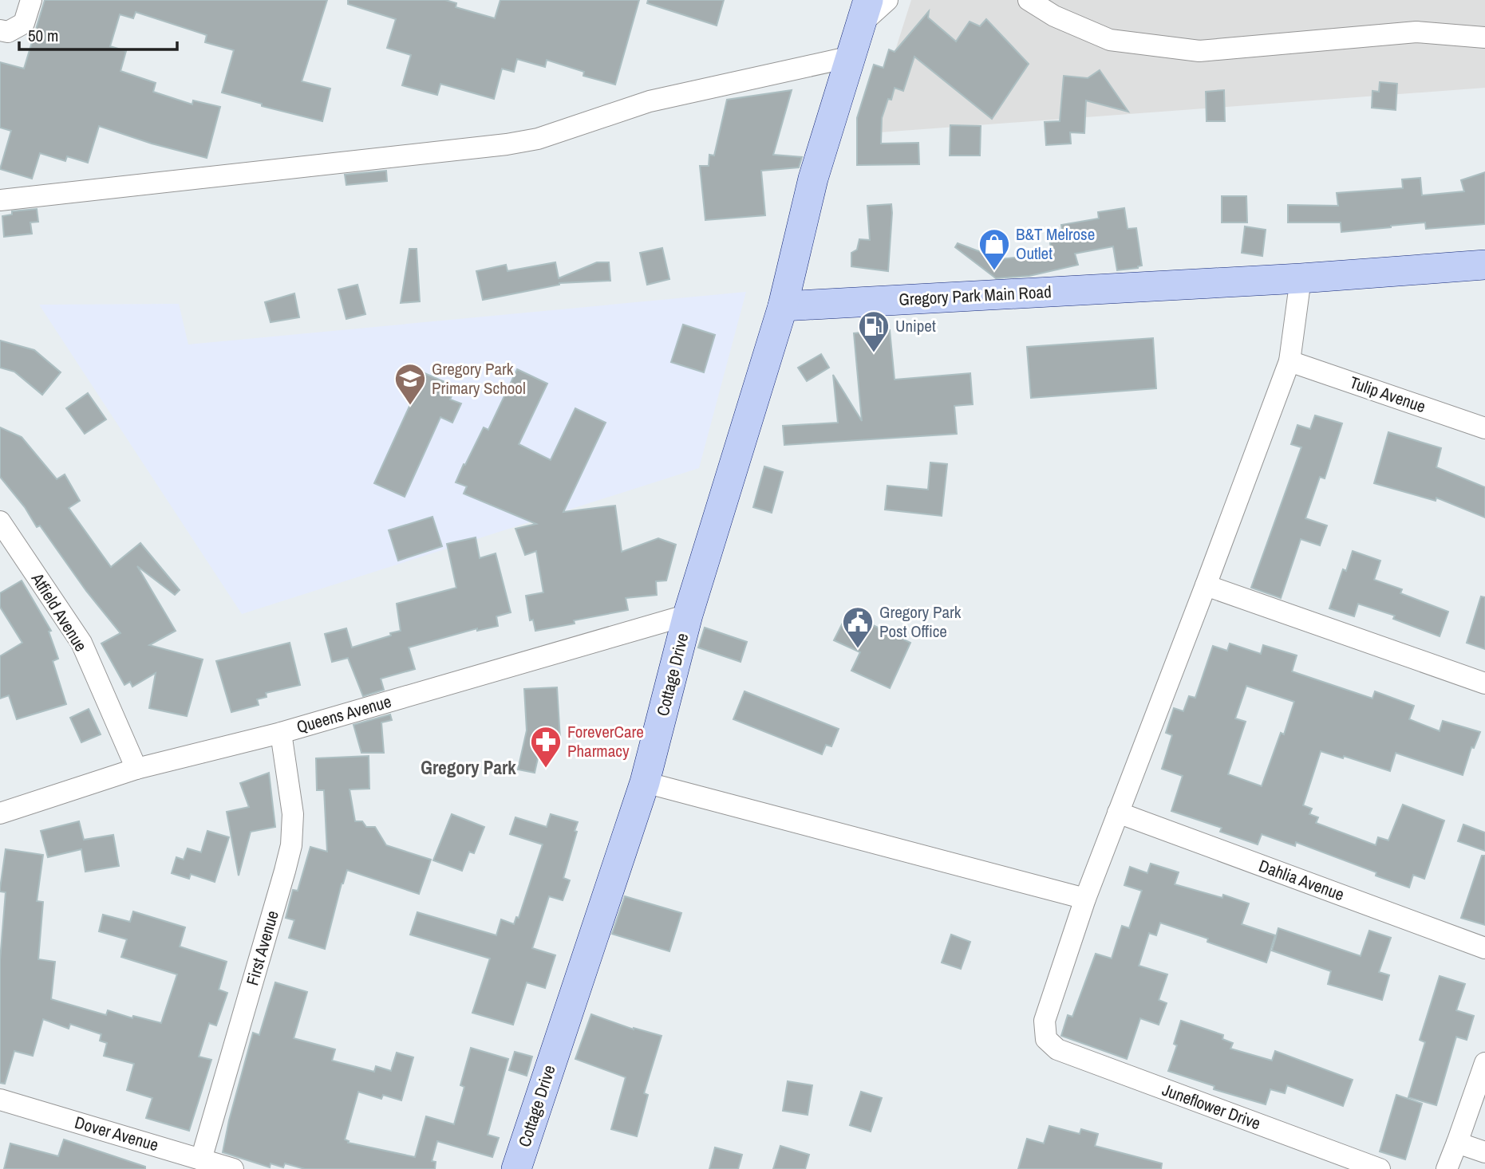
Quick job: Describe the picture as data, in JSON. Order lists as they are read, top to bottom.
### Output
{
  "streets": {
    "street": [
      "Gregory Park Main Road",
      "Tulip Avenue",
      "Atfield Avenue",
      "Cottage Drive",
      "Queens Avenue",
      "Dahlia Avenue",
      "First Avenue",
      "Juneflower Drive",
      "Dover Avenue"
    ]
  },
  "crossings": [
    ["Gregory Park Main Road", "Cottage Drive"],
    ["Atfield Avenue", "Queens Avenue"],
    ["Cottage Drive", "Queens Avenue"],
    ["Queens Avenue", "First Avenue"],
    ["First Avenue", "Dover Avenue"]
  ],
  "districts": ["Gregory Park"],
  "places": {
    "shop": ["B&T Melrose Outlet"],
    "fuel station": ["Unipet"],
    "school or university": ["Gregory Park Primary School"],
    "public building": ["Gregory Park Post Office"],
    "pharmacy": ["ForeverCare Pharmacy"]
  },
  "scale_bar": "50 m"
}
